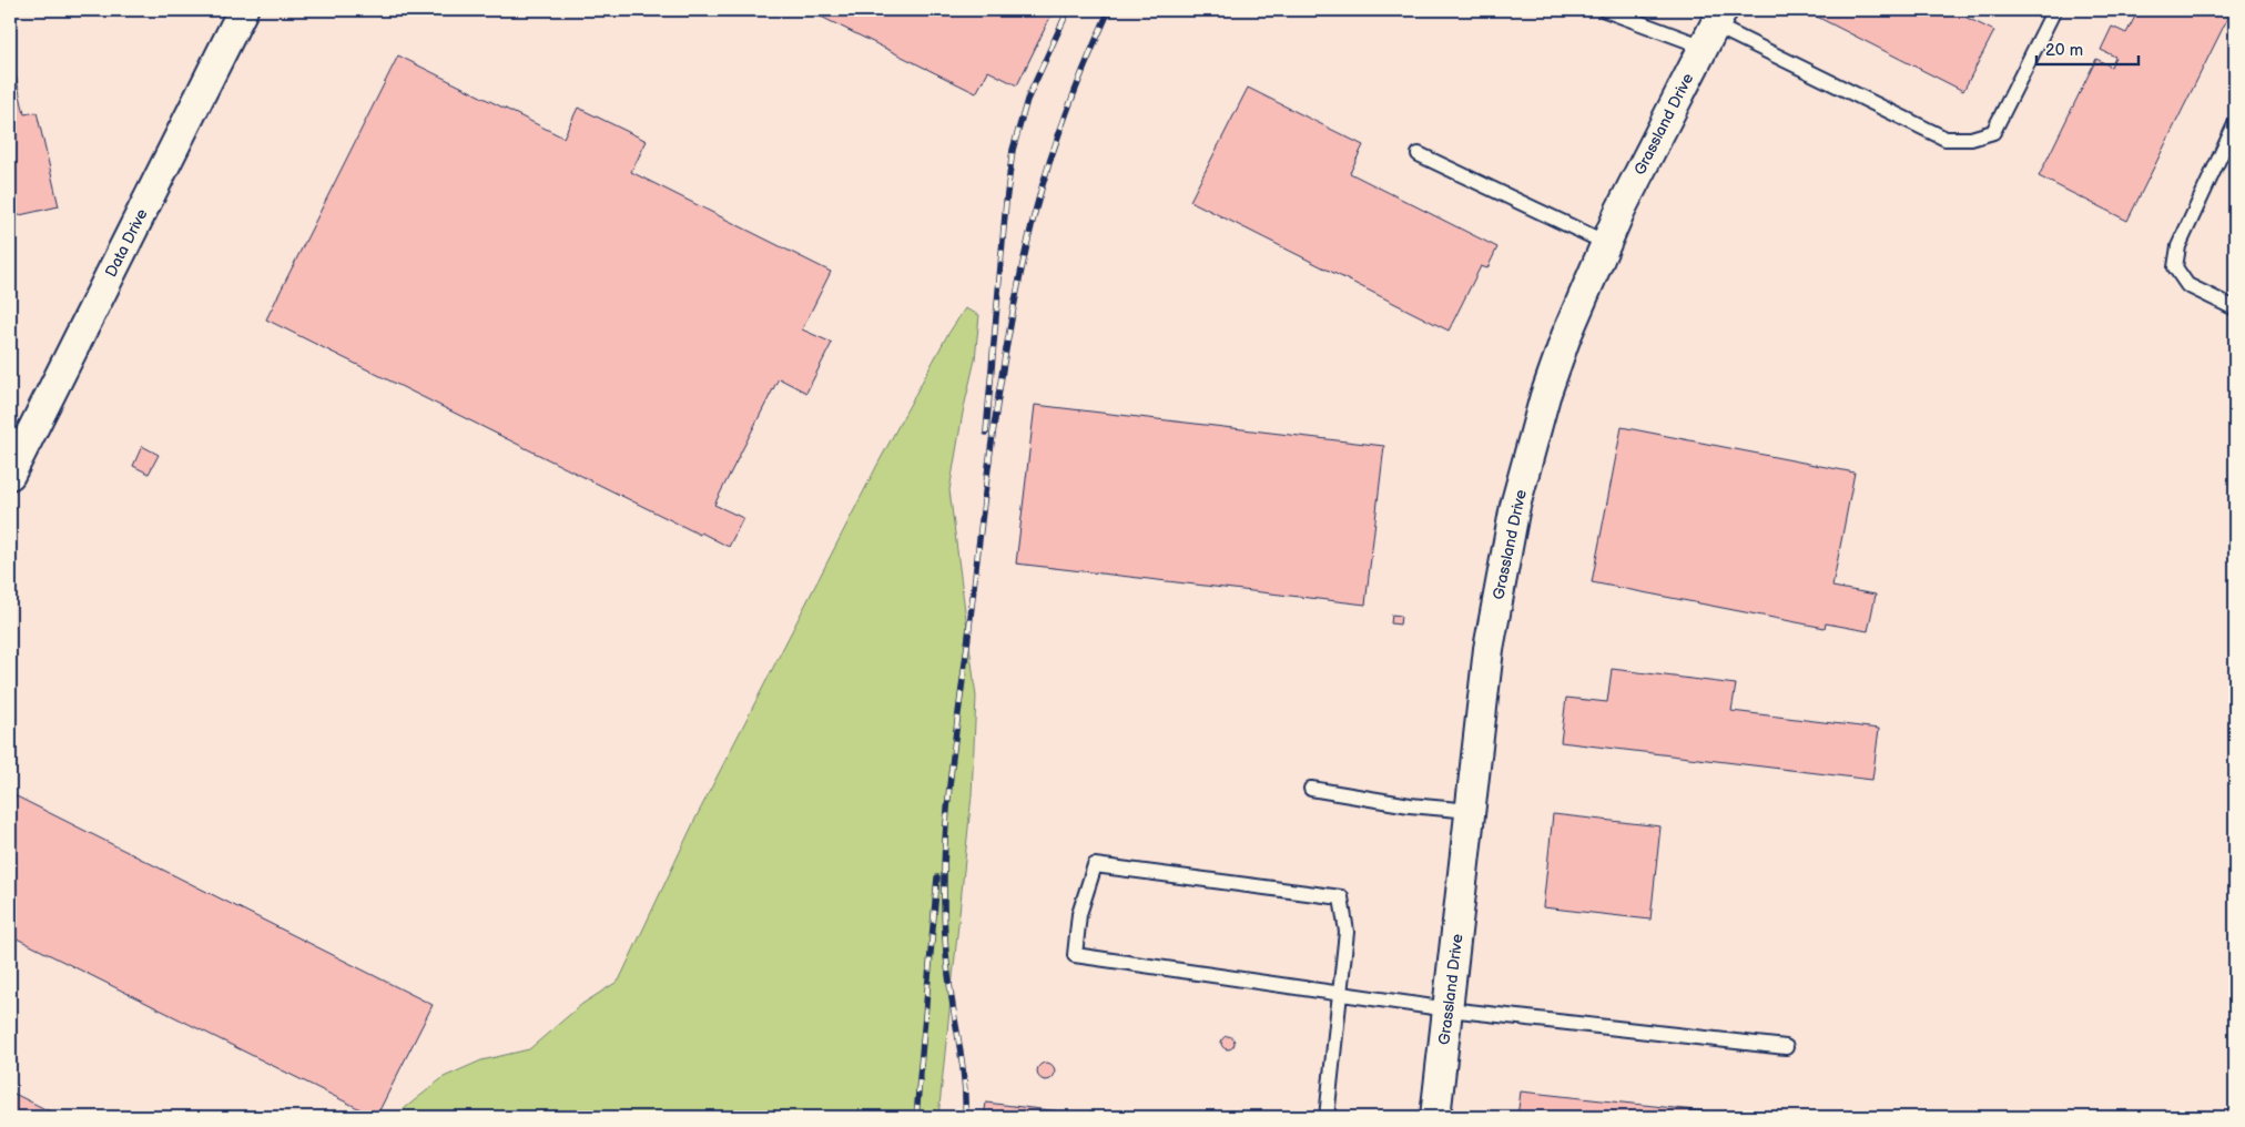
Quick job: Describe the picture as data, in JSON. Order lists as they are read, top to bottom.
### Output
{
  "streets": {
    "street": ["Grassland Drive", "Data Drive"]
  },
  "scale_bar": "20 m"
}
